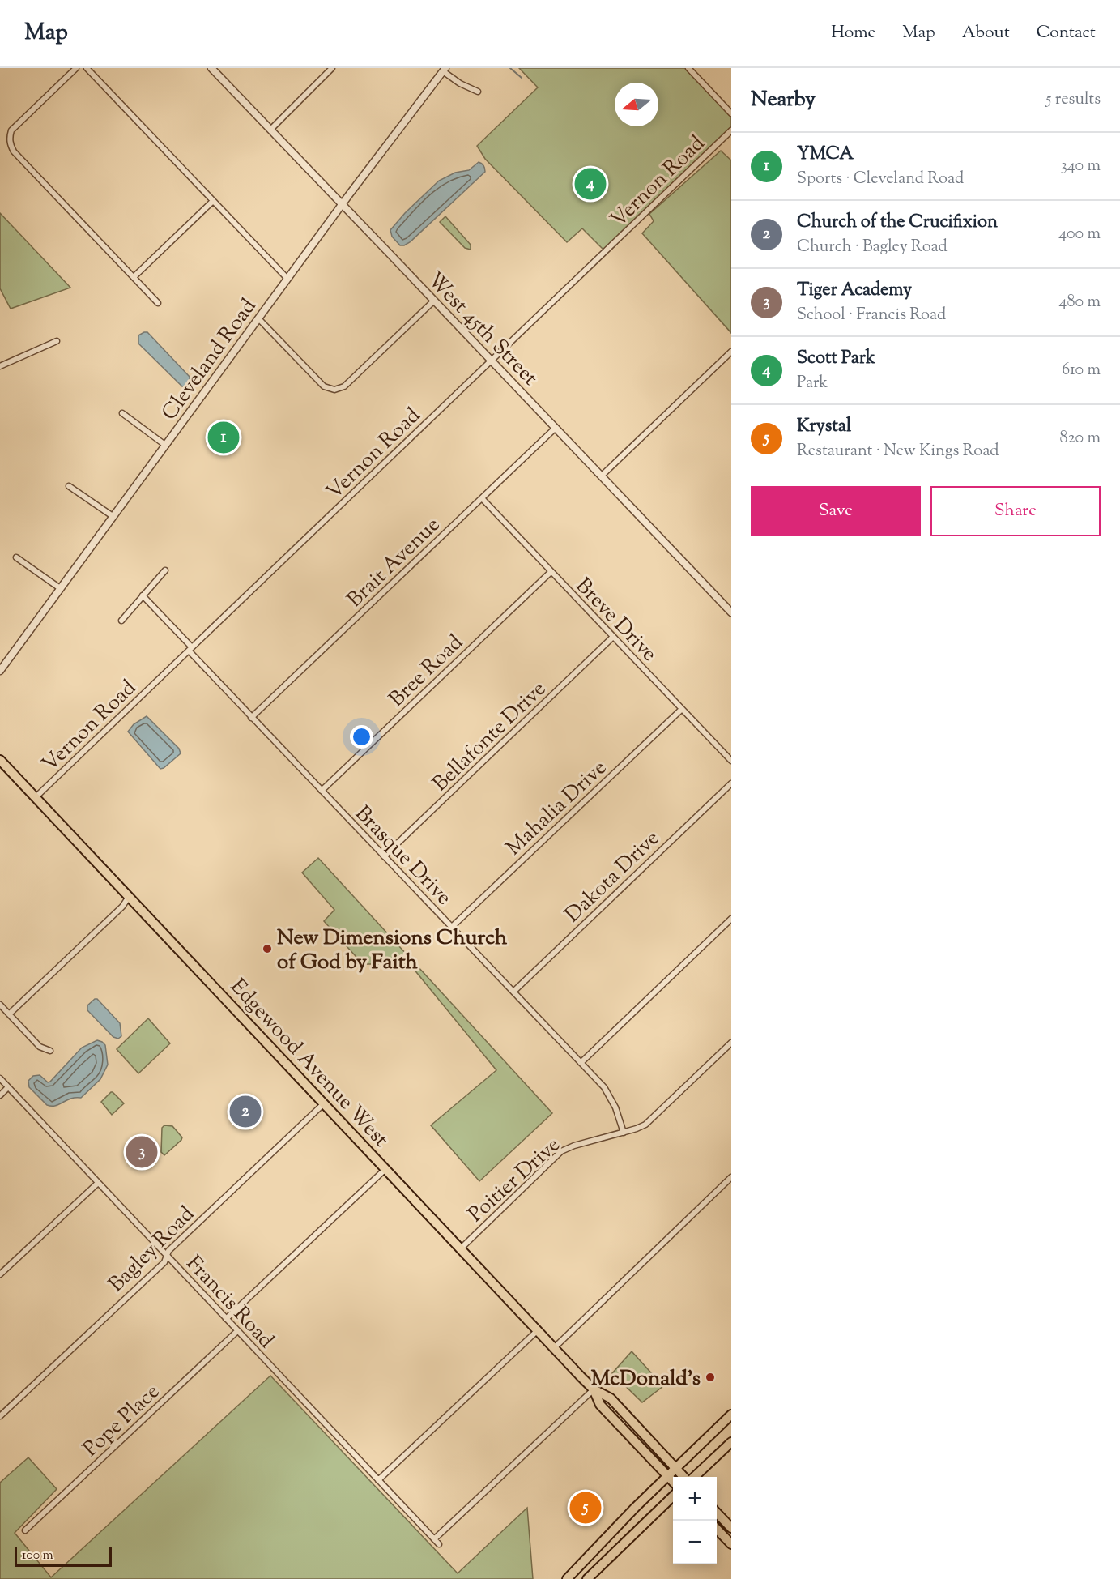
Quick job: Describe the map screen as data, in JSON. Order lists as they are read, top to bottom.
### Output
{
  "streets": {
    "main road": ["Edgewood Avenue West"],
    "street": [
      "Vernon Road",
      "West 45th Street",
      "Cleveland Road",
      "Brait Avenue",
      "Breve Drive",
      "Bree Road",
      "Bellafonte Drive",
      "Mahalia Drive",
      "Brasque Drive",
      "Dakota Drive",
      "Poitier Drive",
      "Bagley Road",
      "Francis Road",
      "Pope Place"
    ]
  },
  "crossings": [
    ["Vernon Road", "West 45th Street"],
    ["Vernon Road", "Brasque Drive"],
    ["Vernon Road", "Edgewood Avenue West"],
    ["West 45th Street", "Cleveland Road"],
    ["West 45th Street", "Brait Avenue"],
    ["Brait Avenue", "Breve Drive"],
    ["Brait Avenue", "Brasque Drive"],
    ["Breve Drive", "Bree Road"],
    ["Breve Drive", "Bellafonte Drive"],
    ["Breve Drive", "Mahalia Drive"],
    ["Bree Road", "Brasque Drive"],
    ["Bellafonte Drive", "Brasque Drive"],
    ["Mahalia Drive", "Brasque Drive"],
    ["Brasque Drive", "Dakota Drive"],
    ["Brasque Drive", "Poitier Drive"],
    ["Edgewood Avenue West", "Poitier Drive"],
    ["Edgewood Avenue West", "Bagley Road"],
    ["Bagley Road", "Francis Road"],
    ["Francis Road", "Pope Place"]
  ],
  "places": ["New Dimensions Church of God by Faith", "McDonald's"],
  "scale_bar": "100 m",
  "north": "left",
  "page": {
    "header": "Map",
    "nav": [
      "Home",
      "Map",
      "About",
      "Contact"
    ],
    "heading": ["Nearby", "5 results"],
    "list": [
      {
        "mark": "1",
        "name": "YMCA",
        "note": "Sports · Cleveland Road",
        "value": "340 m"
      },
      {
        "mark": "2",
        "name": "Church of the Crucifixion",
        "note": "Church · Bagley Road",
        "value": "400 m"
      },
      {
        "mark": "3",
        "name": "Tiger Academy",
        "note": "School · Francis Road",
        "value": "480 m"
      },
      {
        "mark": "4",
        "name": "Scott Park",
        "note": "Park",
        "value": "610 m"
      },
      {
        "mark": "5",
        "name": "Krystal",
        "note": "Restaurant · New Kings Road",
        "value": "820 m"
      }
    ],
    "pins": [
      "4",
      "1",
      "2",
      "3",
      "5"
    ],
    "buttons": ["Save", "Share"],
    "map_buttons": ["+", "−"],
    "scale": "100 m"
  }
}
